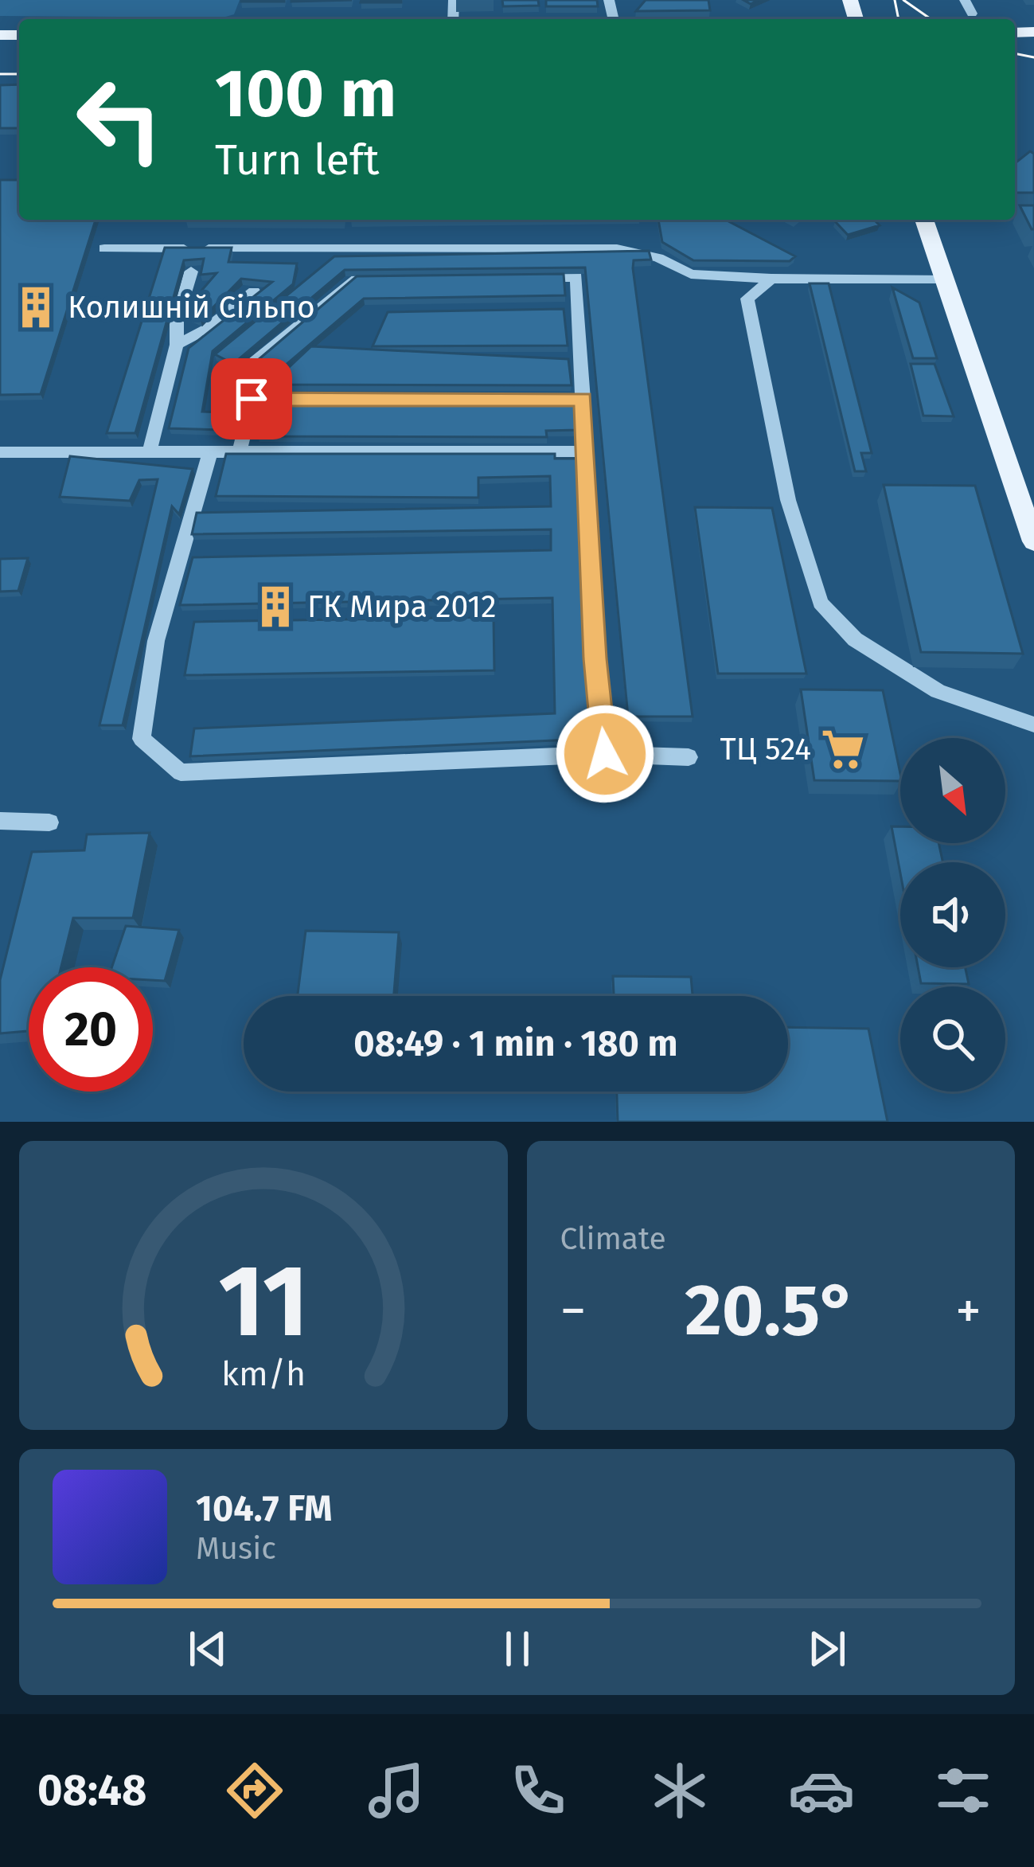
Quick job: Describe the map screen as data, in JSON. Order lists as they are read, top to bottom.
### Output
{
  "places": {
    "building": ["Колишній Сільпо", "ГК Мира 2012"],
    "supermarket": ["ТЦ 524"]
  },
  "north": "bottom right",
  "page": {
    "turn": ["100 m", "Turn left"],
    "limit": "20",
    "trip": "08:49 · 1 min · 180 m",
    "tile": "Climate",
    "heat": ["−", "20.5°", "+"],
    "song": ["104.7 FM", "Music"],
    "tabs": "08:48",
    "gauge": ["11", "km/h"]
  }
}
